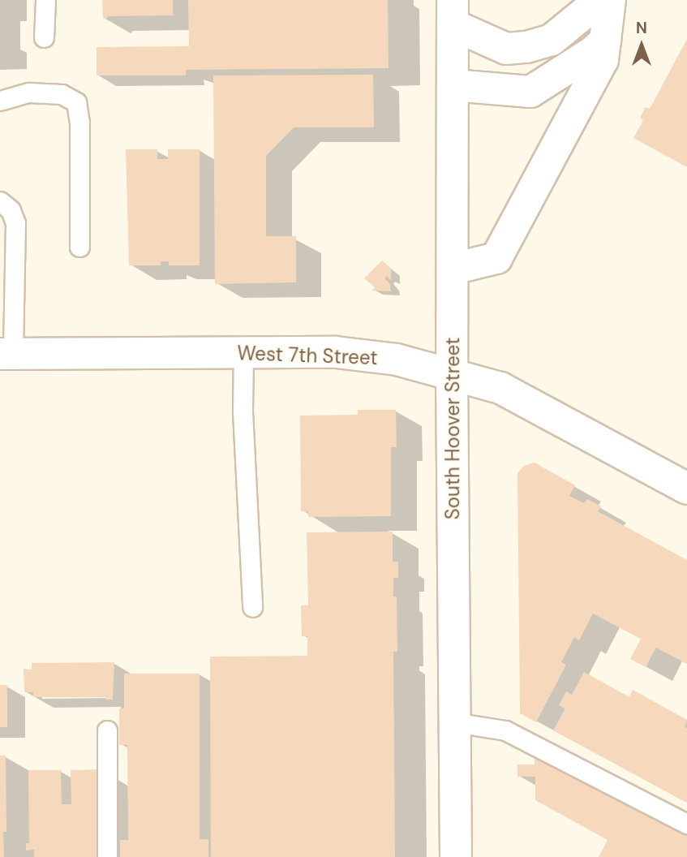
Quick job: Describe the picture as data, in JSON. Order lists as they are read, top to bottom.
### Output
{
  "streets": {
    "street": ["West 7th Street", "South Hoover Street"]
  },
  "crossings": [
    ["West 7th Street", "South Hoover Street"]
  ],
  "north": "top"
}
